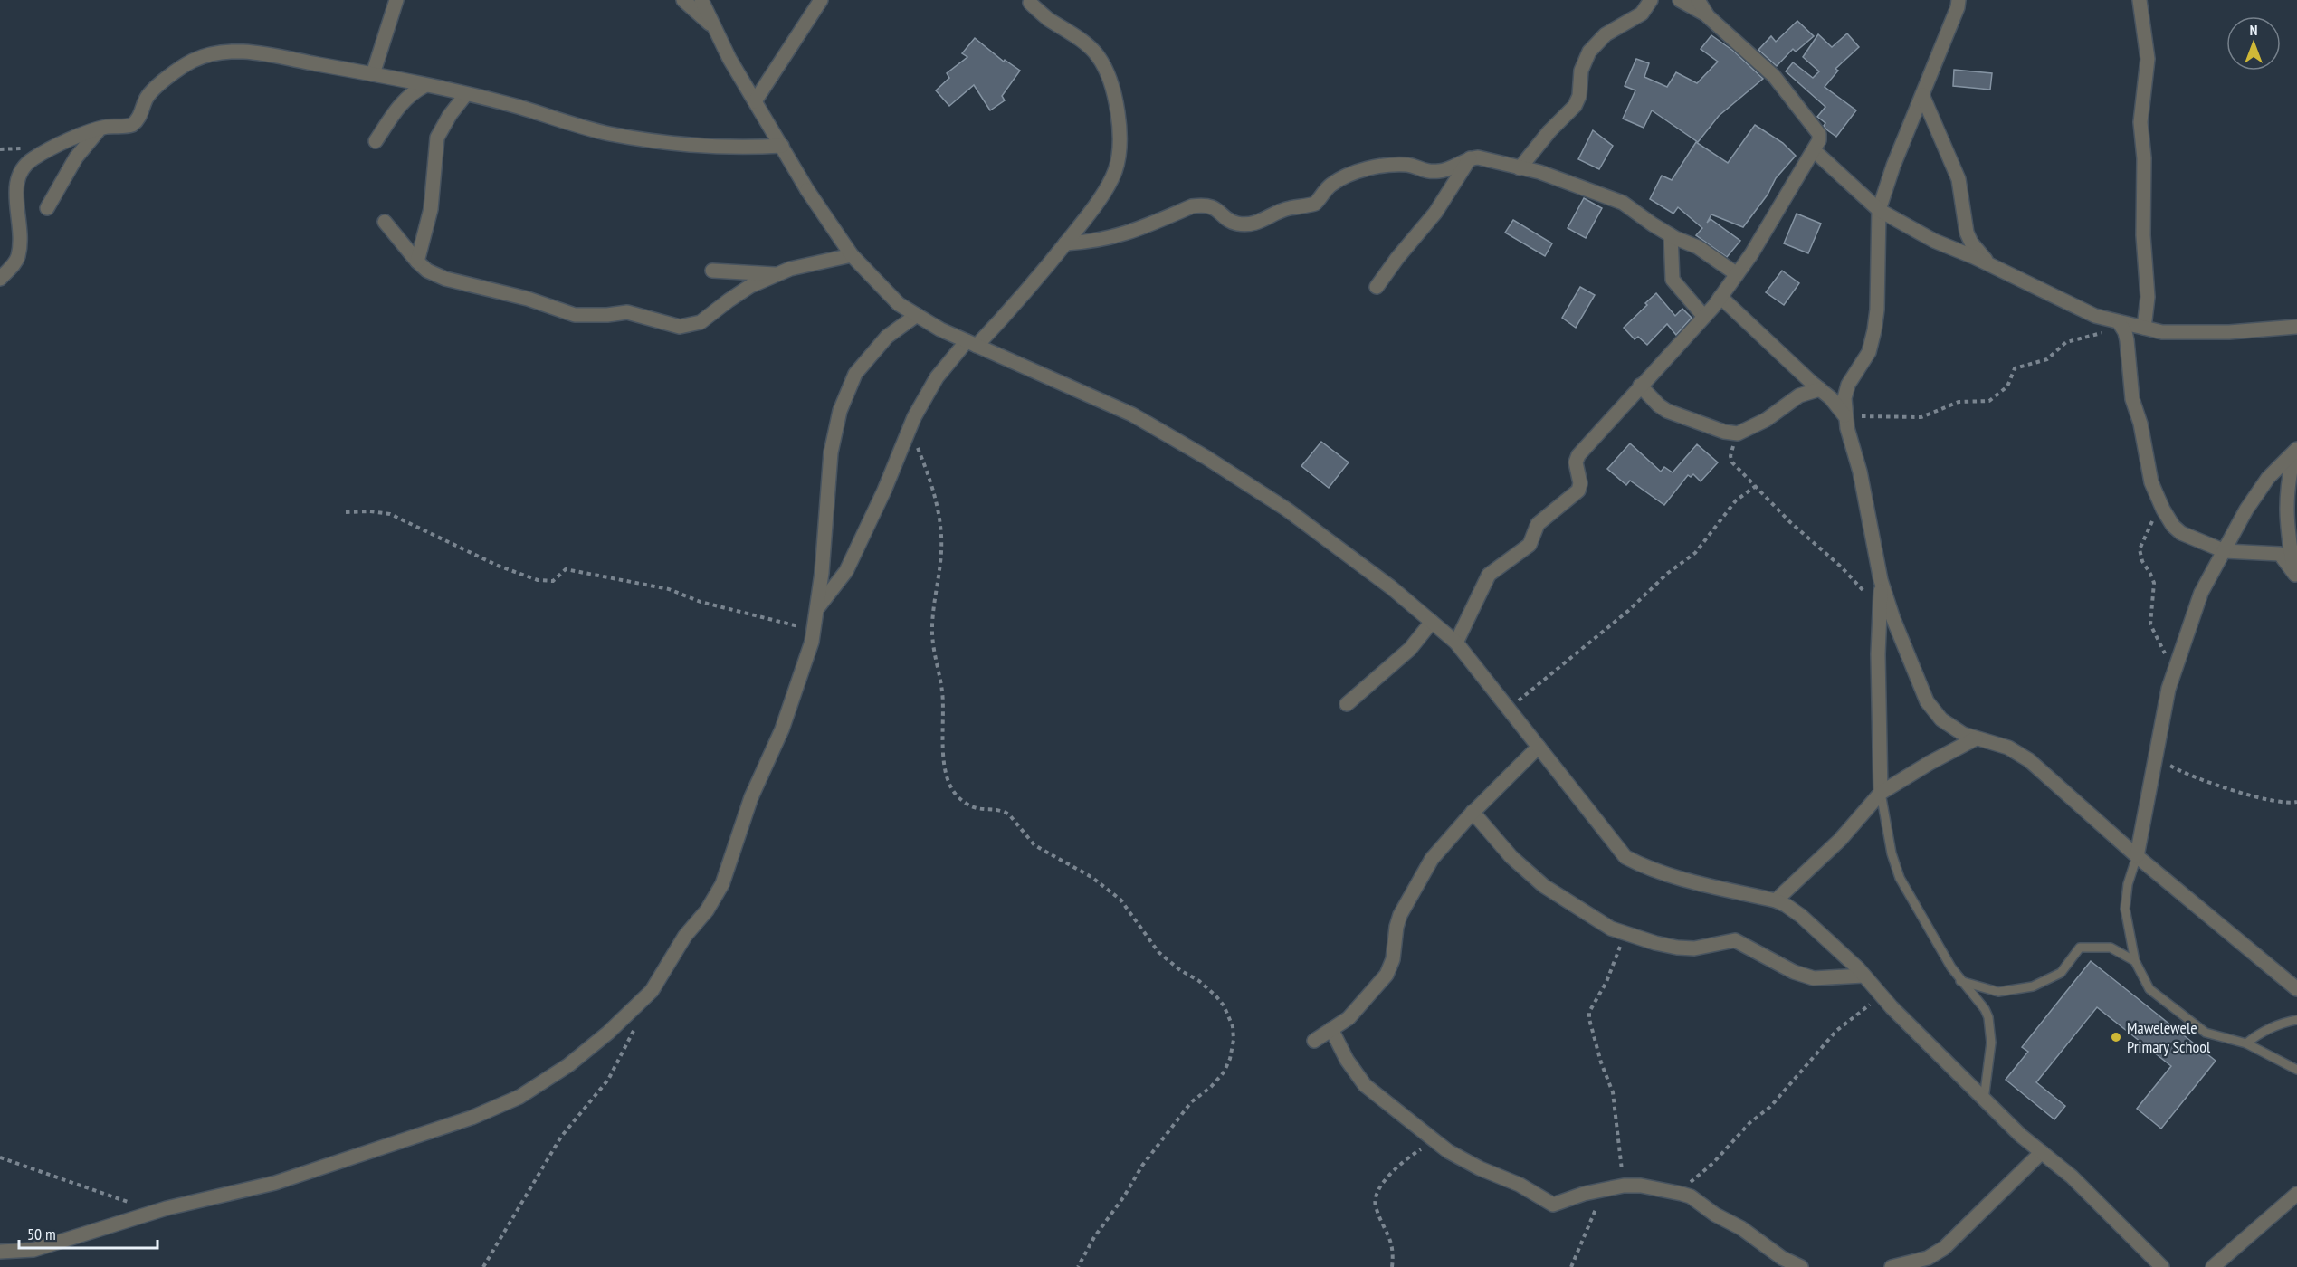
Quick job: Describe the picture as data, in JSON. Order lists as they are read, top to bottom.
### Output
{
  "places": ["Mawelewele Primary School"],
  "scale_bar": "50 m",
  "north": "top"
}
